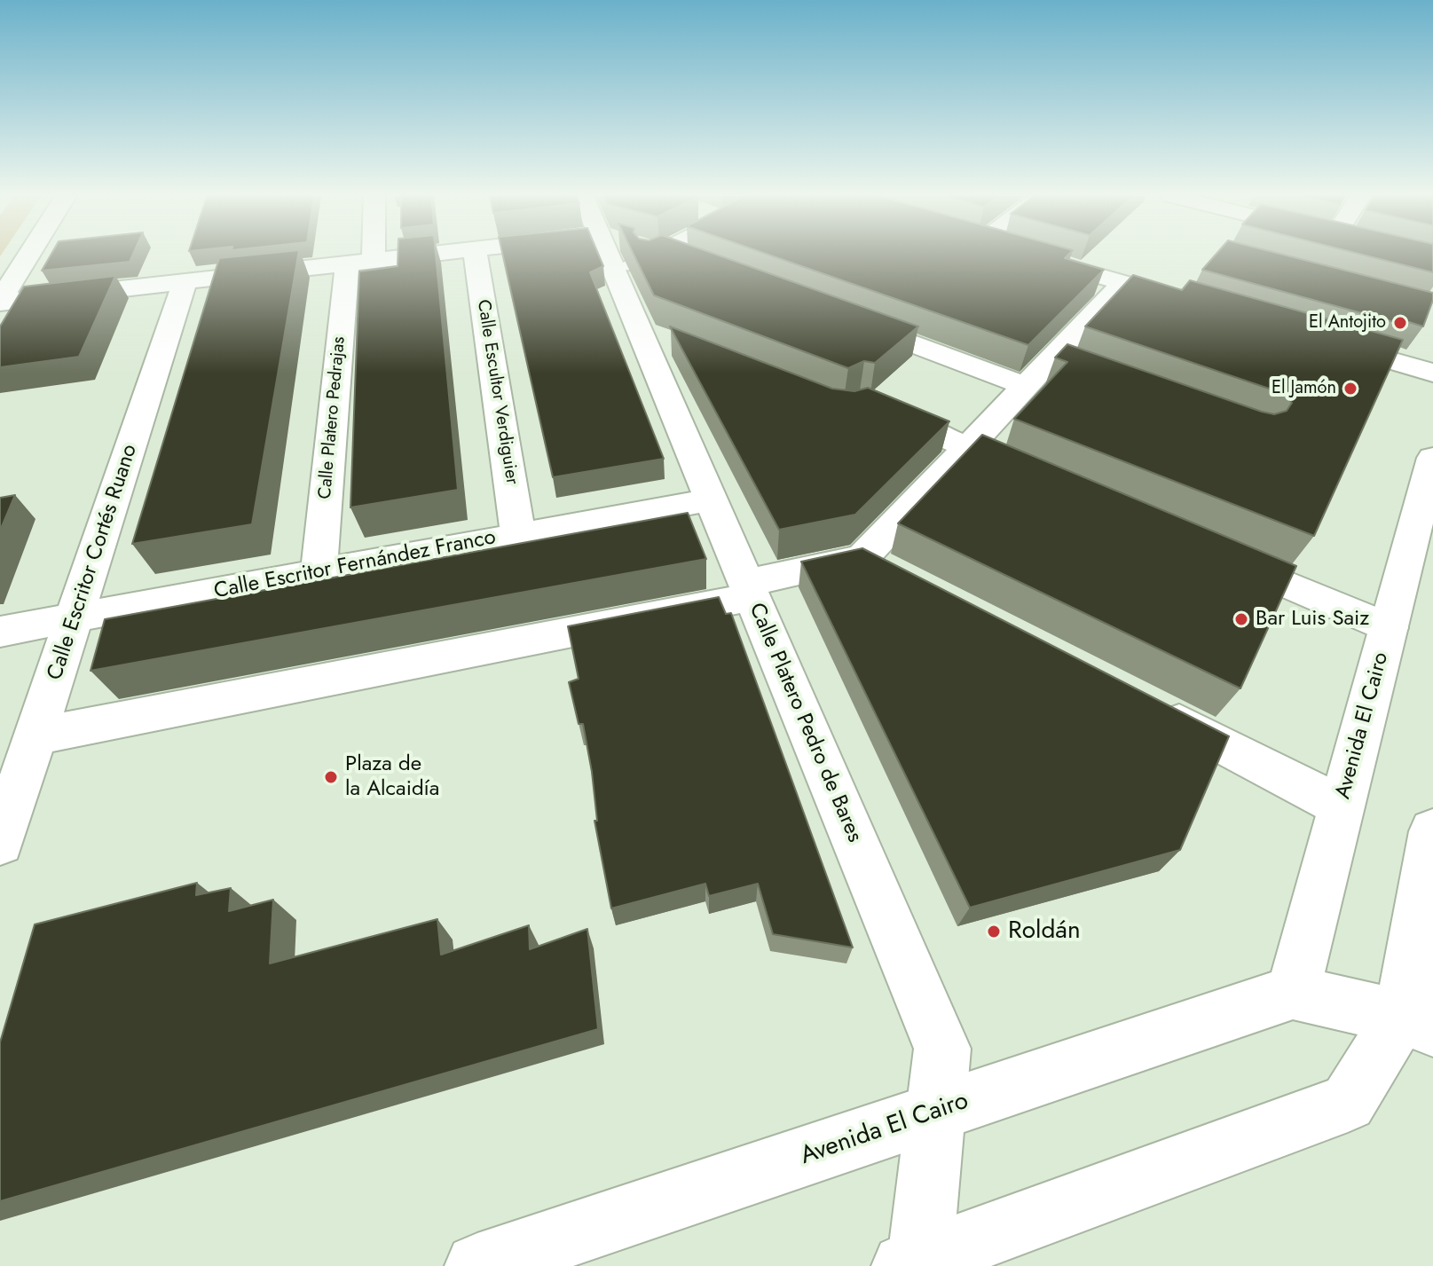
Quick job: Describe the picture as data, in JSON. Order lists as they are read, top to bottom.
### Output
{
  "streets": {
    "street": [
      "Calle Escultor Verdiguier",
      "Calle Platero Pedrajas",
      "Calle Escritor Cortés Ruano",
      "Calle Escritor Fernández Franco",
      "Calle Platero Pedro de Bares",
      "Avenida El Cairo"
    ]
  },
  "crossings": [
    ["Calle Escultor Verdiguier", "Calle Escritor Fernández Franco"],
    ["Calle Platero Pedrajas", "Calle Escritor Fernández Franco"],
    ["Calle Escritor Cortés Ruano", "Calle Escritor Fernández Franco"],
    ["Calle Escritor Fernández Franco", "Calle Platero Pedro de Bares"],
    ["Calle Platero Pedro de Bares", "Avenida El Cairo"]
  ],
  "places": [
    "El Antojito",
    "El Jamón",
    "Bar Luis Saiz",
    "Plaza de la Alcaidía",
    "Roldán"
  ]
}
